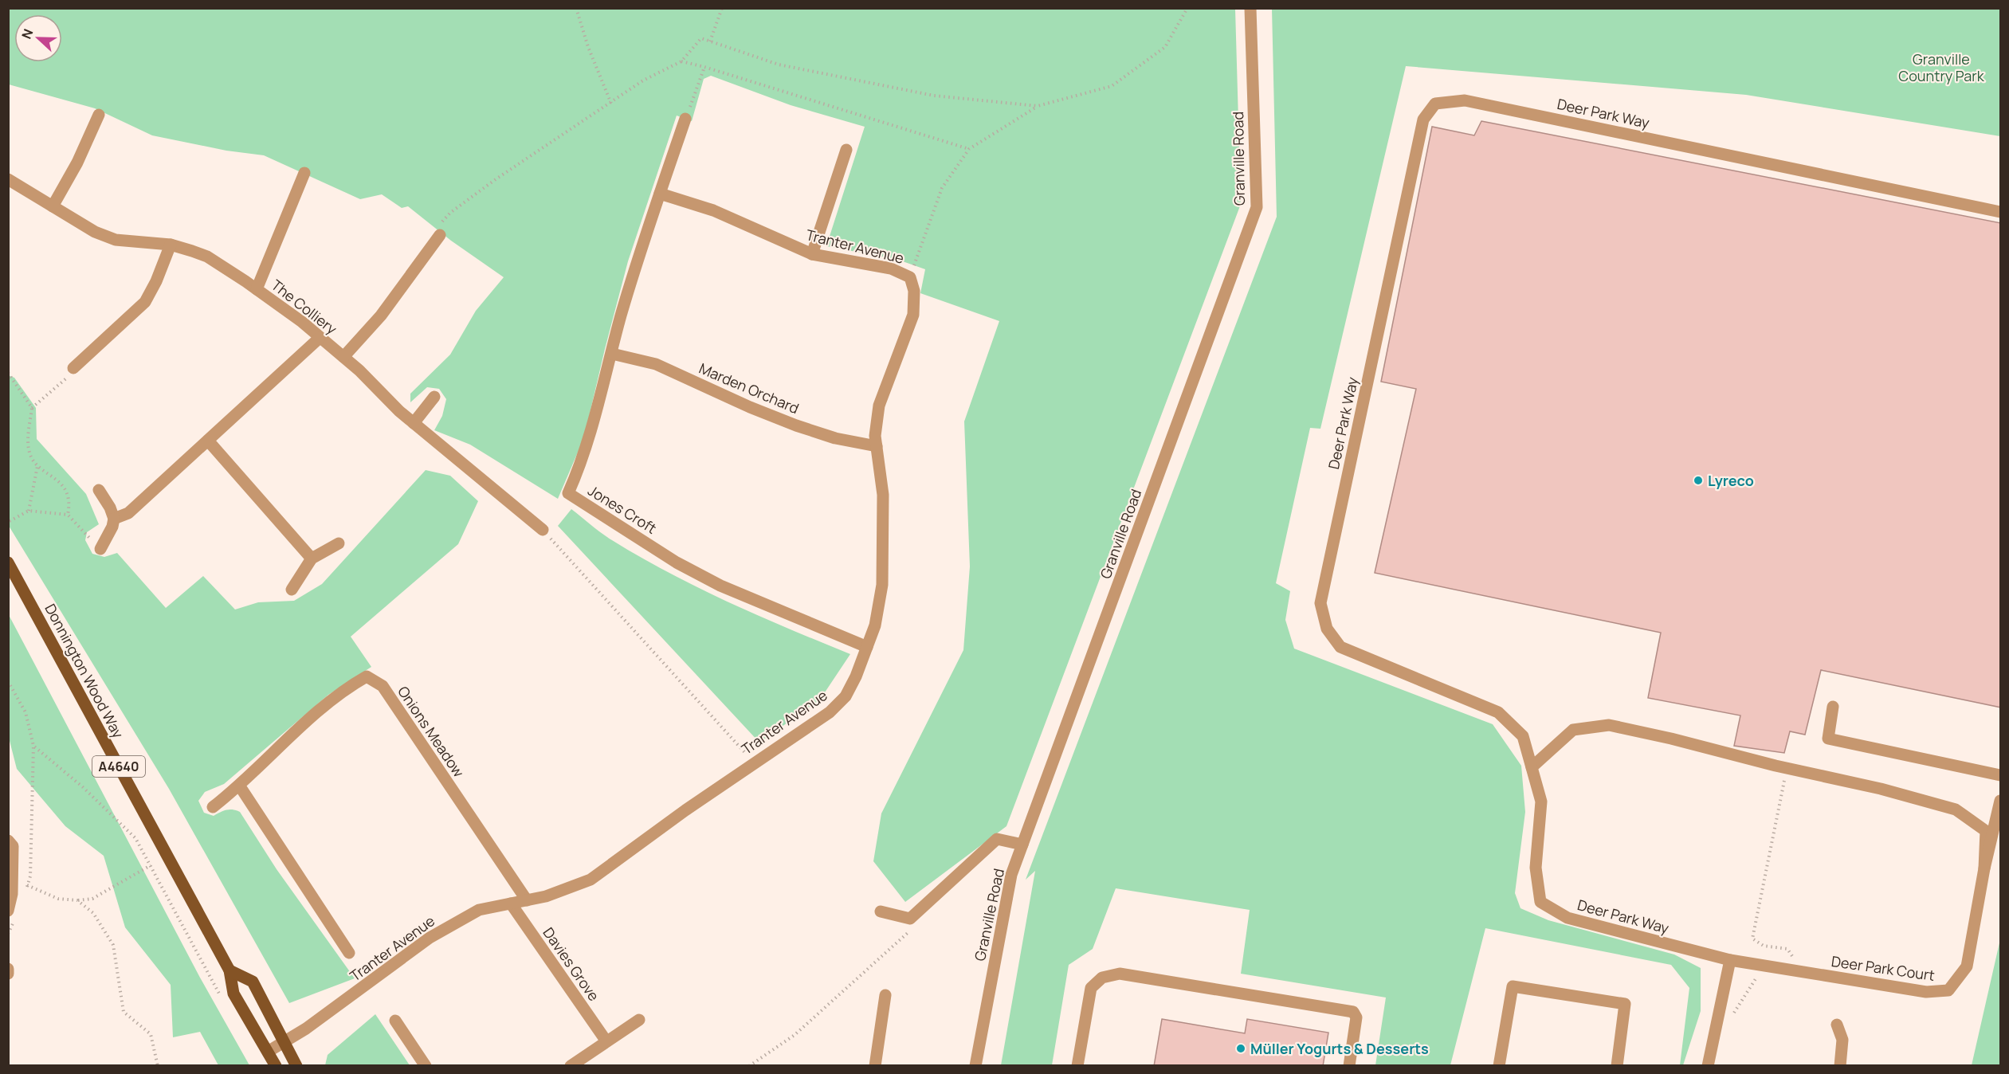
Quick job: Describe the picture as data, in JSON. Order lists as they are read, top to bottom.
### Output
{
  "streets": {
    "main road": ["Donnington Wood Way", "A4640"],
    "street": [
      "Deer Park Way",
      "Granville Road",
      "Tranter Avenue",
      "The Colliery",
      "Marden Orchard",
      "Jones Croft",
      "Onions Meadow",
      "Davies Grove",
      "Deer Park Court"
    ]
  },
  "crossings": [
    ["Deer Park Way", "Deer Park Court"],
    ["Tranter Avenue", "Marden Orchard"],
    ["Tranter Avenue", "Jones Croft"],
    ["Tranter Avenue", "Donnington Wood Way"],
    ["Tranter Avenue", "Onions Meadow"],
    ["Tranter Avenue", "Davies Grove"],
    ["Marden Orchard", "Jones Croft"]
  ],
  "parks": ["Granville Country Park"],
  "places": ["Lyreco", "Müller Yogurts & Desserts"],
  "north": "left"
}
